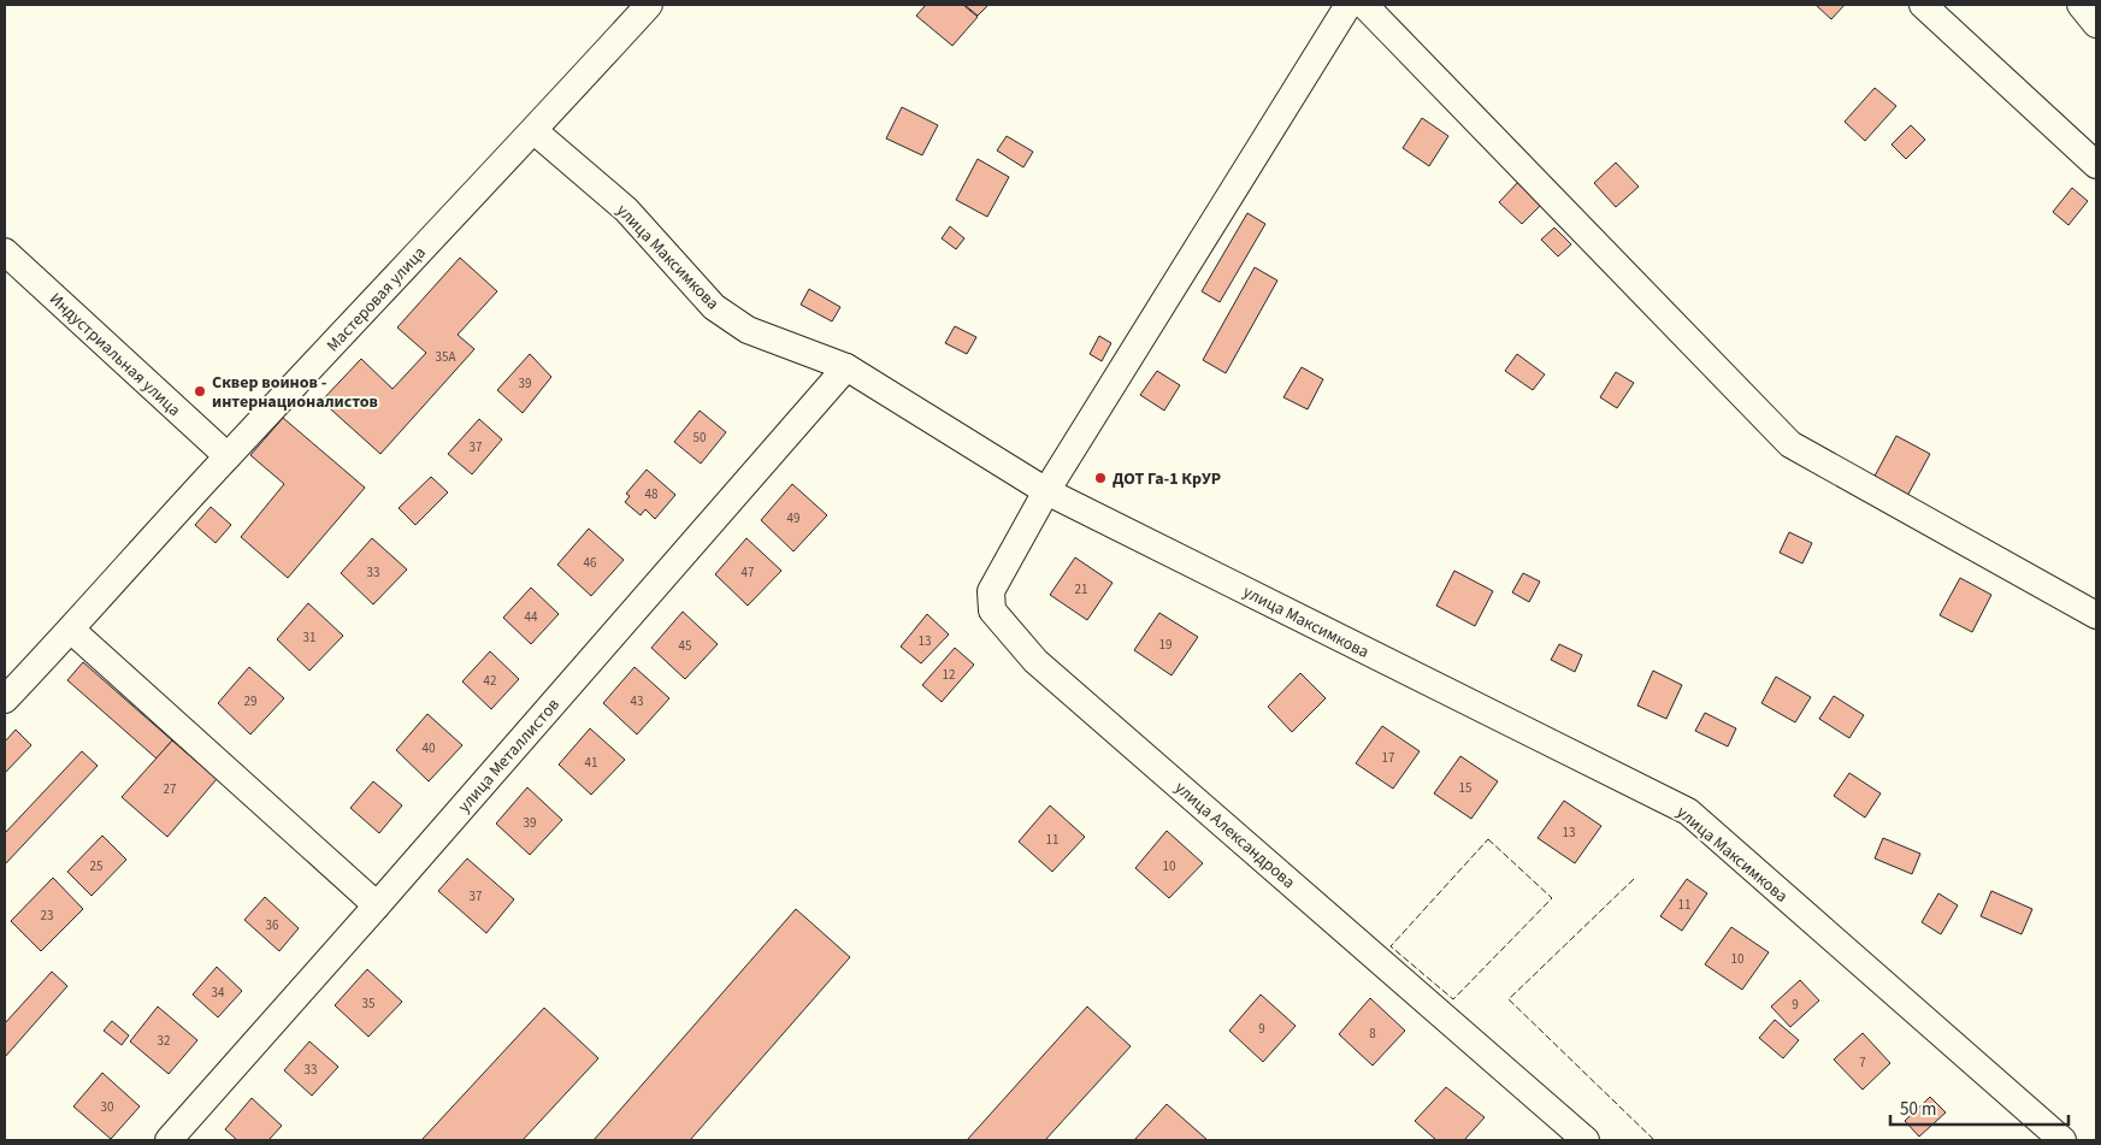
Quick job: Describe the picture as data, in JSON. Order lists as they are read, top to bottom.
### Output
{
  "streets": {
    "street": [
      "улица Максимкова",
      "Мастеровая улица",
      "Индустриальная улица",
      "улица Металлистов",
      "улица Александрова"
    ]
  },
  "crossings": [
    ["улица Максимкова", "Мастеровая улица"],
    ["улица Максимкова", "улица Металлистов"],
    ["улица Максимкова", "улица Александрова"],
    ["Мастеровая улица", "Индустриальная улица"]
  ],
  "places": ["Сквер воинов - интернационалистов", "ДОТ Га-1 КрУР"],
  "house_numbers": [
    "35А",
    "39",
    "50",
    "37",
    "48",
    "49",
    "46",
    "33",
    "47",
    "21",
    "44",
    "31",
    "13",
    "19",
    "45",
    "12",
    "42",
    "29",
    "43",
    "40",
    "17",
    "41",
    "15",
    "27",
    "39",
    "13",
    "11",
    "25",
    "10",
    "37",
    "11",
    "23",
    "36",
    "10",
    "34",
    "35",
    "9",
    "9",
    "8",
    "32",
    "7",
    "33",
    "30"
  ],
  "scale_bar": "50 m"
}
